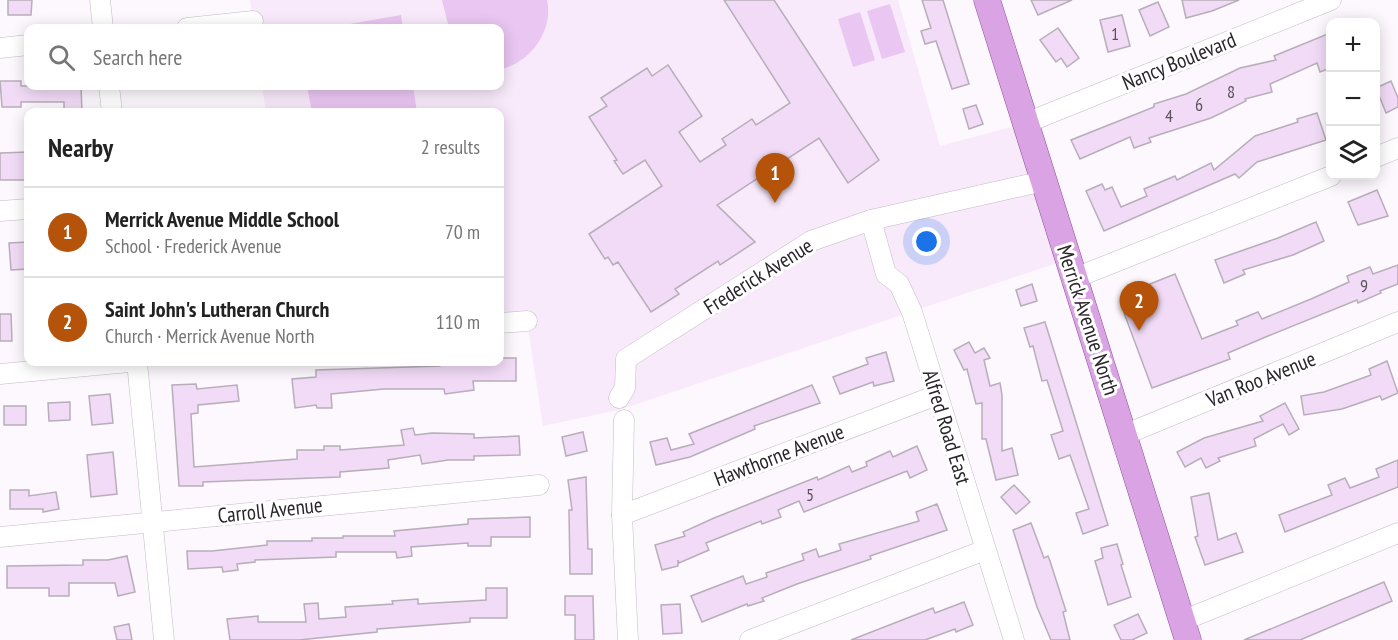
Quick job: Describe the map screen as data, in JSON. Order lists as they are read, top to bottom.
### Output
{
  "streets": {
    "main road": ["Merrick Avenue North"],
    "street": [
      "Nancy Boulevard",
      "Frederick Avenue",
      "Van Roo Avenue",
      "Alfred Road East",
      "Hawthorne Avenue",
      "Carroll Avenue"
    ]
  },
  "crossings": [
    ["Nancy Boulevard", "Merrick Avenue North"],
    ["Frederick Avenue", "Merrick Avenue North"],
    ["Frederick Avenue", "Alfred Road East"],
    ["Merrick Avenue North", "Van Roo Avenue"],
    ["Alfred Road East", "Hawthorne Avenue"]
  ],
  "house_numbers": [
    "1",
    "8",
    "6",
    "4",
    "9",
    "5"
  ],
  "page": {
    "map_buttons": ["+", "−"],
    "search": "Search here",
    "heading": ["Nearby", "2 results"],
    "pins": ["1", "2"],
    "list": [
      {
        "mark": "1",
        "name": "Merrick Avenue Middle School",
        "note": "School · Frederick Avenue",
        "value": "70 m"
      },
      {
        "mark": "2",
        "name": "Saint John's Lutheran Church",
        "note": "Church · Merrick Avenue North",
        "value": "110 m"
      }
    ]
  }
}
